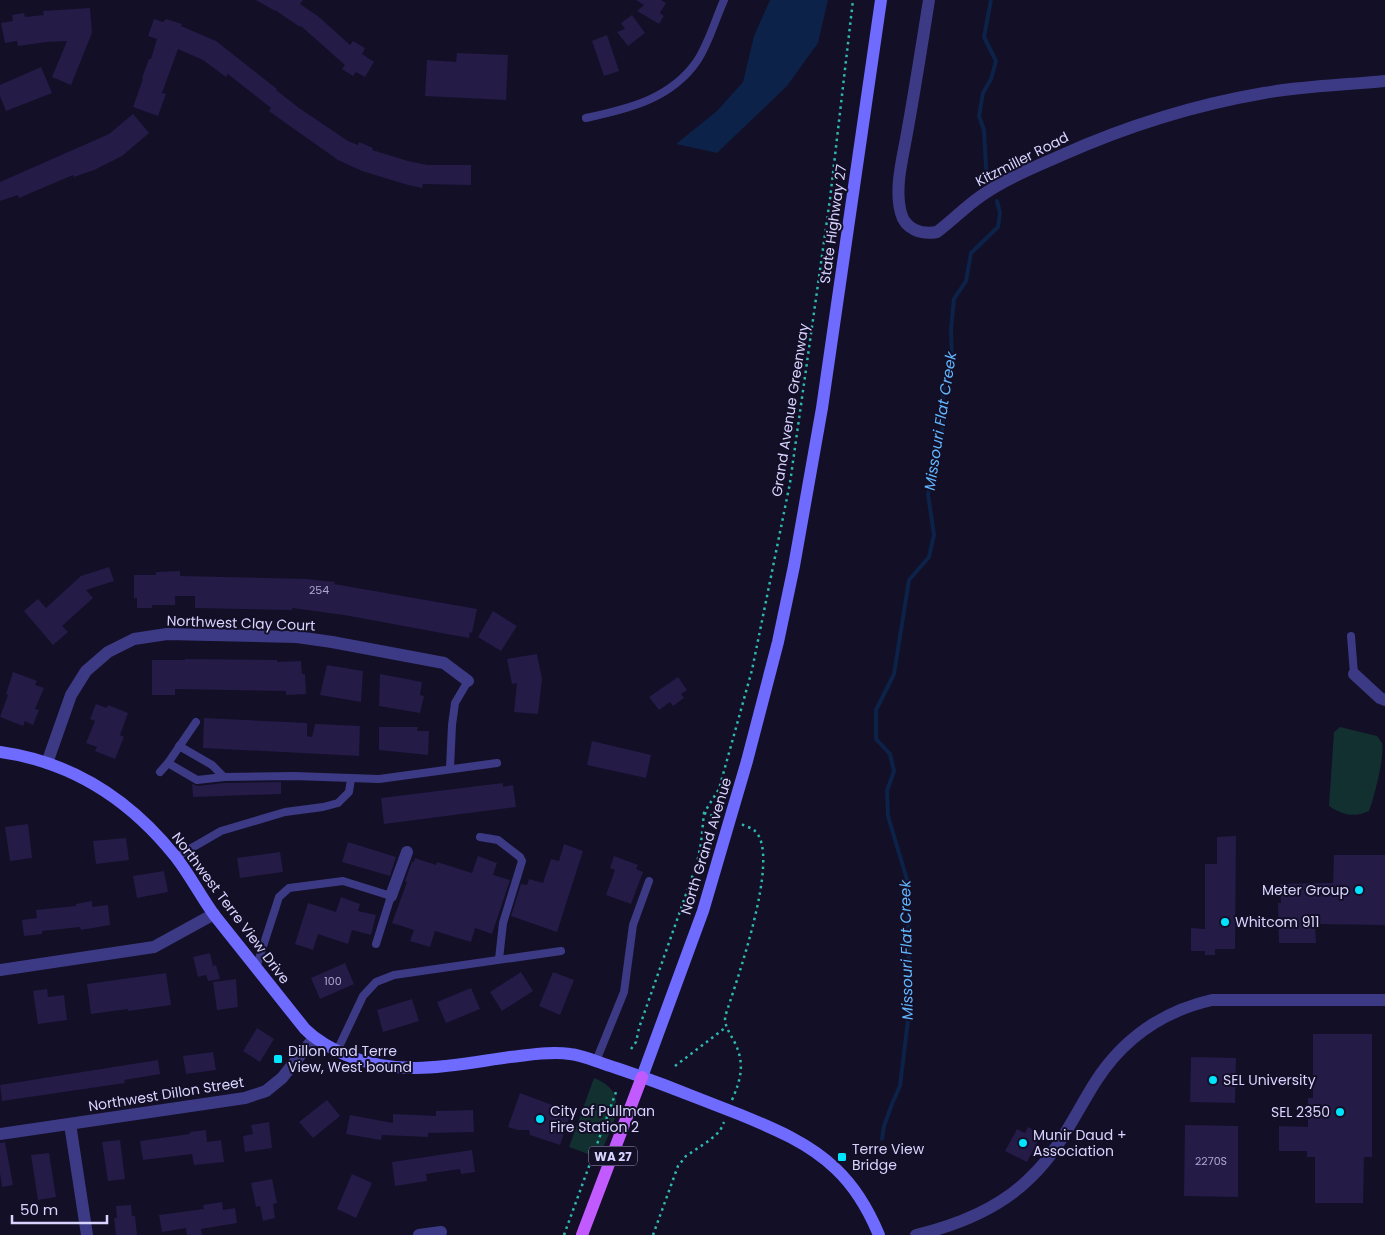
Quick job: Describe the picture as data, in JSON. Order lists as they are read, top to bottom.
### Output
{
  "streets": {
    "main road": [
      "State Highway 27",
      "North Grand Avenue",
      "Northwest Terre View Drive",
      "WA 27"
    ],
    "street": ["Kitzmiller Road", "Northwest Clay Court", "Northwest Dillon Street"],
    "path": ["Grand Avenue Greenway"]
  },
  "crossings": [
    ["State Highway 27", "North Grand Avenue"],
    ["Northwest Clay Court", "Northwest Terre View Drive"],
    ["North Grand Avenue", "Northwest Terre View Drive"],
    ["Northwest Terre View Drive", "Northwest Dillon Street"]
  ],
  "water": ["Missouri Flat Creek"],
  "places": {
    "other": [
      "Meter Group",
      "Whitcom 911",
      "SEL University",
      "SEL 2350",
      "City of Pullman Fire Station 2",
      "Munir Daud + Association"
    ],
    "transit": ["Dillon and Terre View, West bound", "Terre View Bridge"]
  },
  "house_numbers": ["254", "100", "2270S"],
  "scale_bar": "50 m"
}
